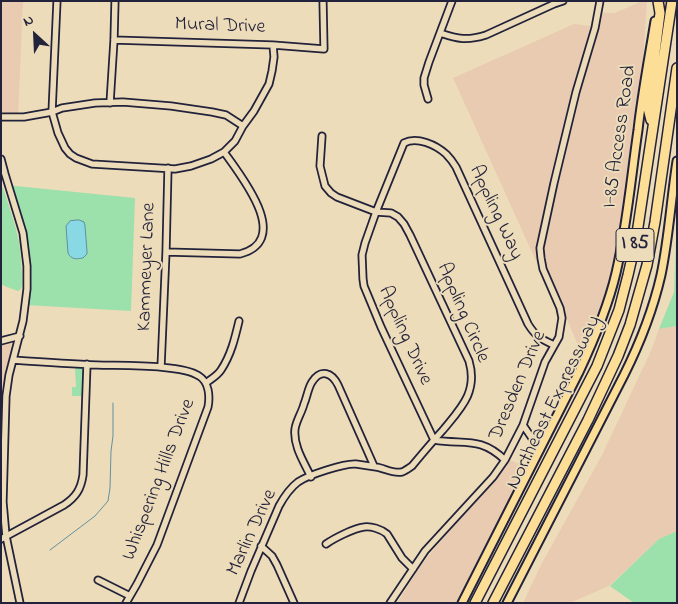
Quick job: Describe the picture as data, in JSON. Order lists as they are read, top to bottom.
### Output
{
  "streets": {
    "highway": ["I 85", "Northeast Expressway"],
    "main road": ["I-85 Access Road"],
    "street": [
      "Mural Drive",
      "Appling Way",
      "Kammeyer Lane",
      "Appling Circle",
      "Appling Drive",
      "Dresden Drive",
      "Whispering Hills Drive",
      "Marlin Drive"
    ]
  },
  "crossings": [
    ["Appling Way", "Appling Drive"],
    ["Appling Way", "Dresden Drive"],
    ["Kammeyer Lane", "Whispering Hills Drive"],
    ["Appling Circle", "Appling Drive"],
    ["Appling Circle", "Marlin Drive"],
    ["Appling Drive", "Marlin Drive"]
  ],
  "north": "top left"
}
